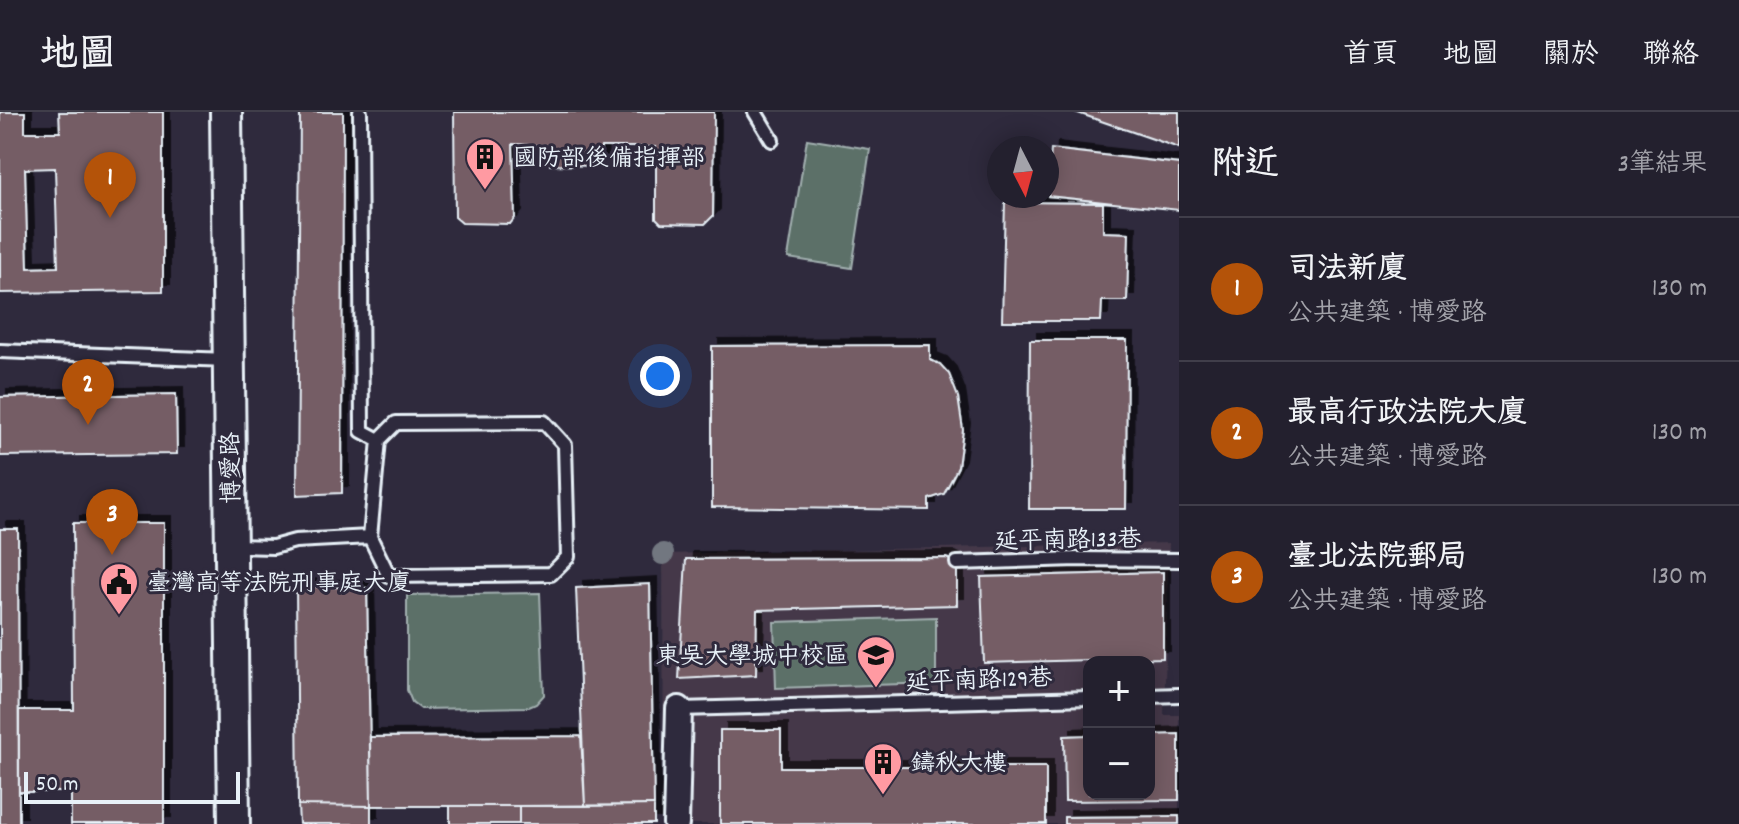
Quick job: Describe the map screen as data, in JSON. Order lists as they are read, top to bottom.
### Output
{
  "streets": {
    "street": ["博愛路"],
    "lane": ["延平南路133巷", "延平南路129巷"]
  },
  "places": {
    "building": ["國防部後備指揮部", "鑄秋大樓"],
    "public building": ["臺灣高等法院刑事庭大廈"],
    "school or university": ["東吳大學城中校區"]
  },
  "scale_bar": "50 m",
  "north": "bottom",
  "page": {
    "header": "地圖",
    "nav": [
      "首頁",
      "地圖",
      "關於",
      "聯絡"
    ],
    "heading": ["附近", "3筆結果"],
    "pins": ["1", "2", "3"],
    "list": [
      {
        "mark": "1",
        "name": "司法新廈",
        "note": "公共建築 · 博愛路",
        "value": "130 m"
      },
      {
        "mark": "2",
        "name": "最高行政法院大廈",
        "note": "公共建築 · 博愛路",
        "value": "130 m"
      },
      {
        "mark": "3",
        "name": "臺北法院郵局",
        "note": "公共建築 · 博愛路",
        "value": "130 m"
      }
    ],
    "map_buttons": ["+", "−"],
    "scale": "50 m"
  }
}
